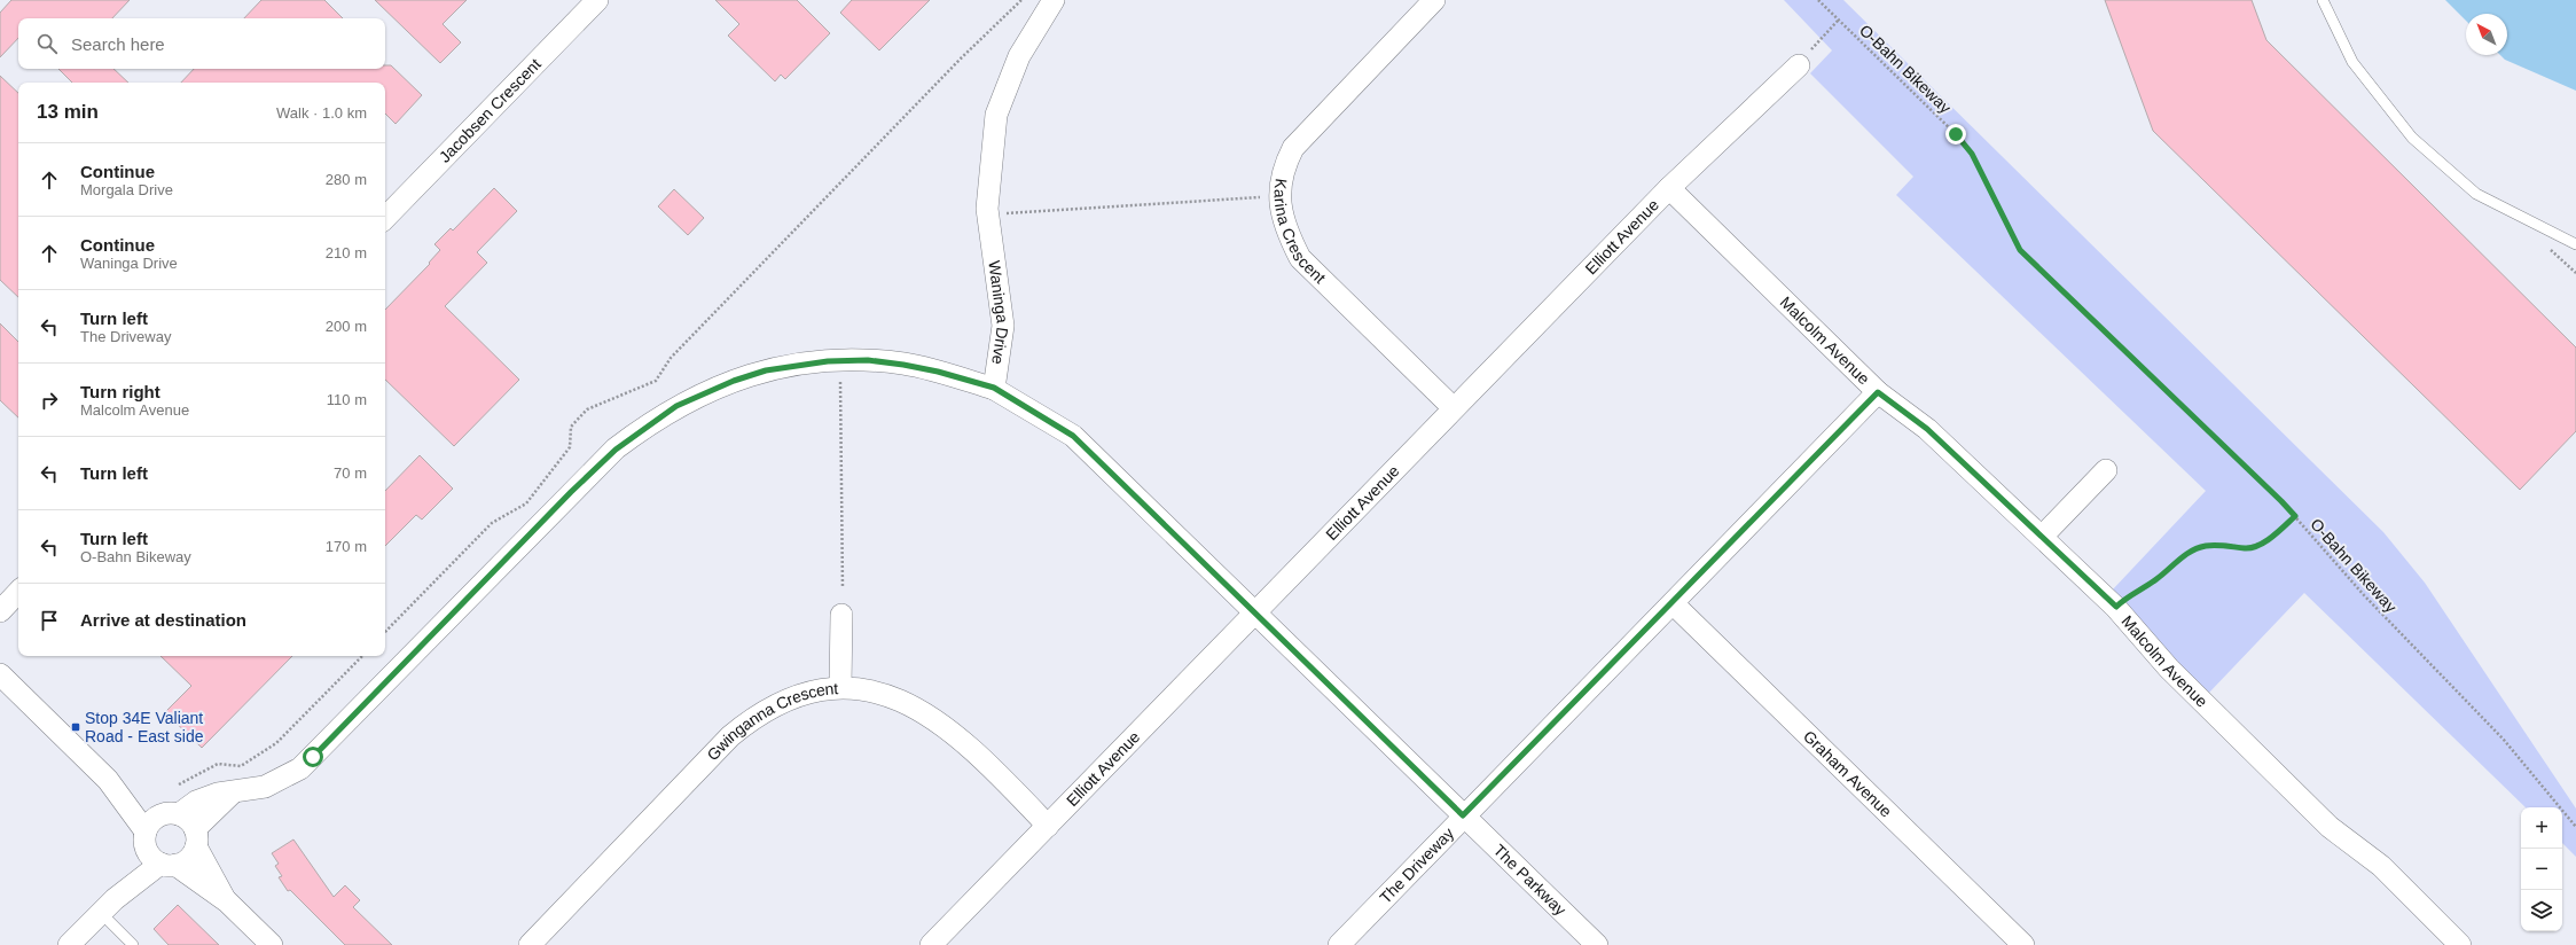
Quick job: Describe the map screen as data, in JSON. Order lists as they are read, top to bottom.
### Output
{
  "streets": {
    "street": [
      "Jacobsen Crescent",
      "Karina Crescent",
      "Elliott Avenue",
      "Waninga Drive",
      "Malcolm Avenue",
      "Gwinganna Crescent",
      "Graham Avenue",
      "The Driveway",
      "The Parkway"
    ],
    "path": ["O-Bahn Bikeway"]
  },
  "crossings": [
    ["Karina Crescent", "Elliott Avenue"],
    ["Elliott Avenue", "Waninga Drive"],
    ["Elliott Avenue", "Malcolm Avenue"],
    ["Elliott Avenue", "Gwinganna Crescent"],
    ["Waninga Drive", "The Driveway"],
    ["Waninga Drive", "The Parkway"],
    ["Malcolm Avenue", "The Driveway"],
    ["Graham Avenue", "The Driveway"],
    ["The Driveway", "The Parkway"]
  ],
  "places": {
    "transit": ["Stop 34E Valiant Road - East side"]
  },
  "north": "top left",
  "page": {
    "search": "Search here",
    "heading": ["13 min", "Walk · 1.0 km"],
    "list": [
      ["Continue", "Morgala Drive", "280 m"],
      ["Continue", "Waninga Drive", "210 m"],
      ["Turn left", "The Driveway", "200 m"],
      ["Turn right", "Malcolm Avenue", "110 m"],
      ["Turn left", "70 m"],
      ["Turn left", "O-Bahn Bikeway", "170 m"],
      "Arrive at destination"
    ],
    "map_buttons": ["+", "−"]
  }
}
